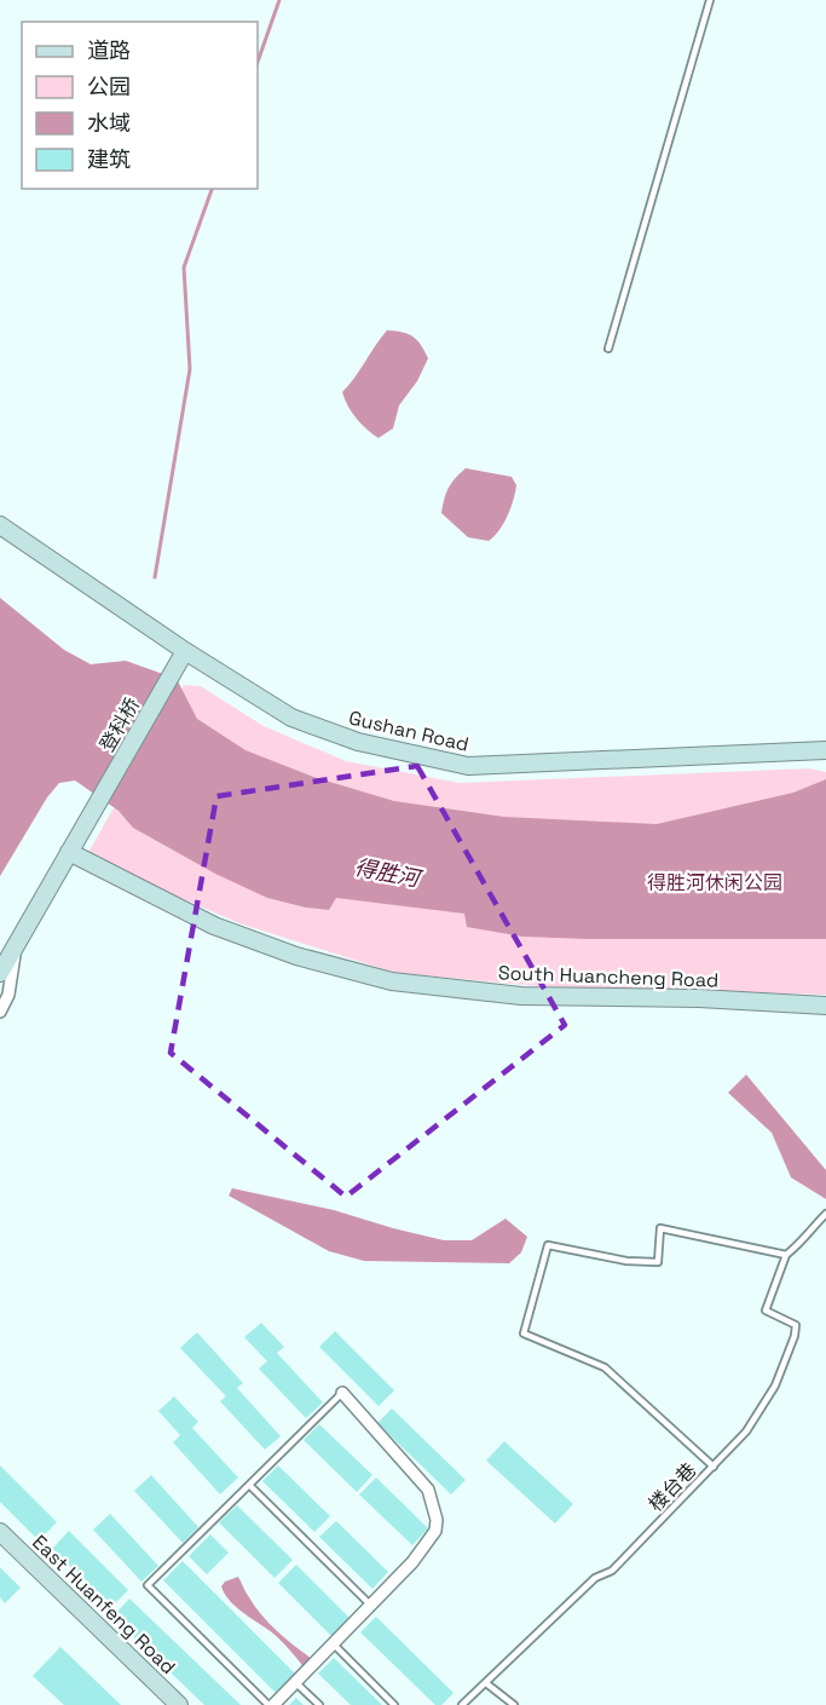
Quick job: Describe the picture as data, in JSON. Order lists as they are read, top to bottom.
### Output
{
  "streets": {
    "main road": [
      "登科桥",
      "Gushan Road",
      "South Huancheng Road",
      "East Huanfeng Road"
    ],
    "lane": ["楼台巷"]
  },
  "crossings": [
    ["登科桥", "Gushan Road"],
    ["登科桥", "South Huancheng Road"]
  ],
  "water": ["得胜河"],
  "parks": ["得胜河休闲公园"],
  "legend": [
    "道路",
    "公园",
    "水域",
    "建筑"
  ]
}
